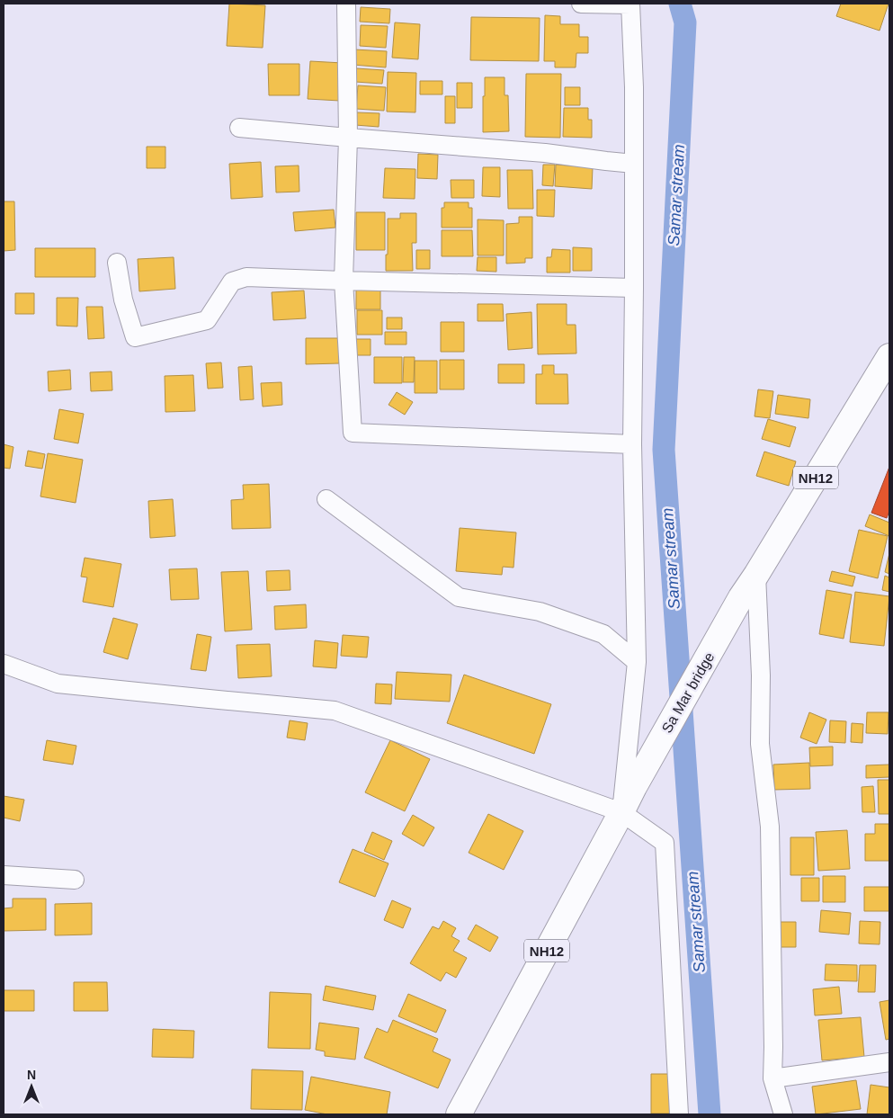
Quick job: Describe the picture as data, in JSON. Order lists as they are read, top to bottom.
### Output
{
  "streets": {
    "highway": ["NH12", "Sa Mar bridge"]
  },
  "crossings": [
    ["NH12", "Sa Mar bridge"]
  ],
  "water": ["Samar stream"],
  "north": "top"
}
